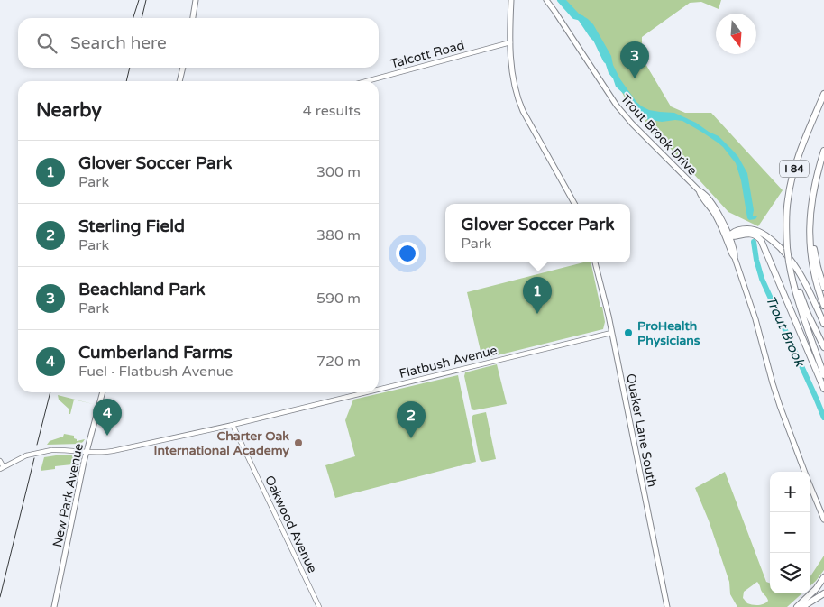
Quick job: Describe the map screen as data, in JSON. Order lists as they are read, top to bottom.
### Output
{
  "streets": {
    "highway": ["I 84"],
    "main road": ["Trout Brook Drive", "Quaker Lane South", "New Park Avenue"],
    "street": ["Talcott Road", "Flatbush Avenue", "Oakwood Avenue"]
  },
  "crossings": [
    ["Flatbush Avenue", "Quaker Lane South"],
    ["Flatbush Avenue", "New Park Avenue"],
    ["Flatbush Avenue", "Oakwood Avenue"]
  ],
  "water": ["Trout Brook"],
  "places": ["ProHealth Physicians", "Charter Oak International Academy"],
  "north": "bottom",
  "page": {
    "search": "Search here",
    "pins": [
      "3",
      "1",
      "4",
      "2"
    ],
    "heading": ["Nearby", "4 results"],
    "list": [
      {
        "mark": "1",
        "name": "Glover Soccer Park",
        "note": "Park",
        "value": "300 m"
      },
      {
        "mark": "2",
        "name": "Sterling Field",
        "note": "Park",
        "value": "380 m"
      },
      {
        "mark": "3",
        "name": "Beachland Park",
        "note": "Park",
        "value": "590 m"
      },
      {
        "mark": "4",
        "name": "Cumberland Farms",
        "note": "Fuel · Flatbush Avenue",
        "value": "720 m"
      }
    ],
    "popup": ["Glover Soccer Park", "Park"],
    "map_buttons": ["+", "−"]
  }
}
